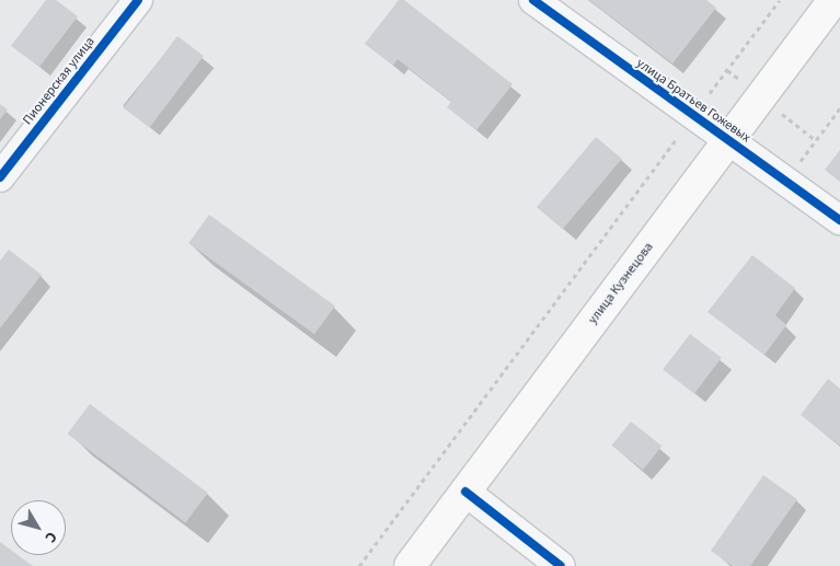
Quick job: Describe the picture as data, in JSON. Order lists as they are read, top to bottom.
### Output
{
  "streets": {
    "main road": ["улица Кузнецова"],
    "street": ["Пионерская улица", "улица Братьев Гожевых"]
  },
  "crossings": [
    ["улица Братьев Гожевых", "улица Кузнецова"]
  ],
  "north": "bottom right"
}
